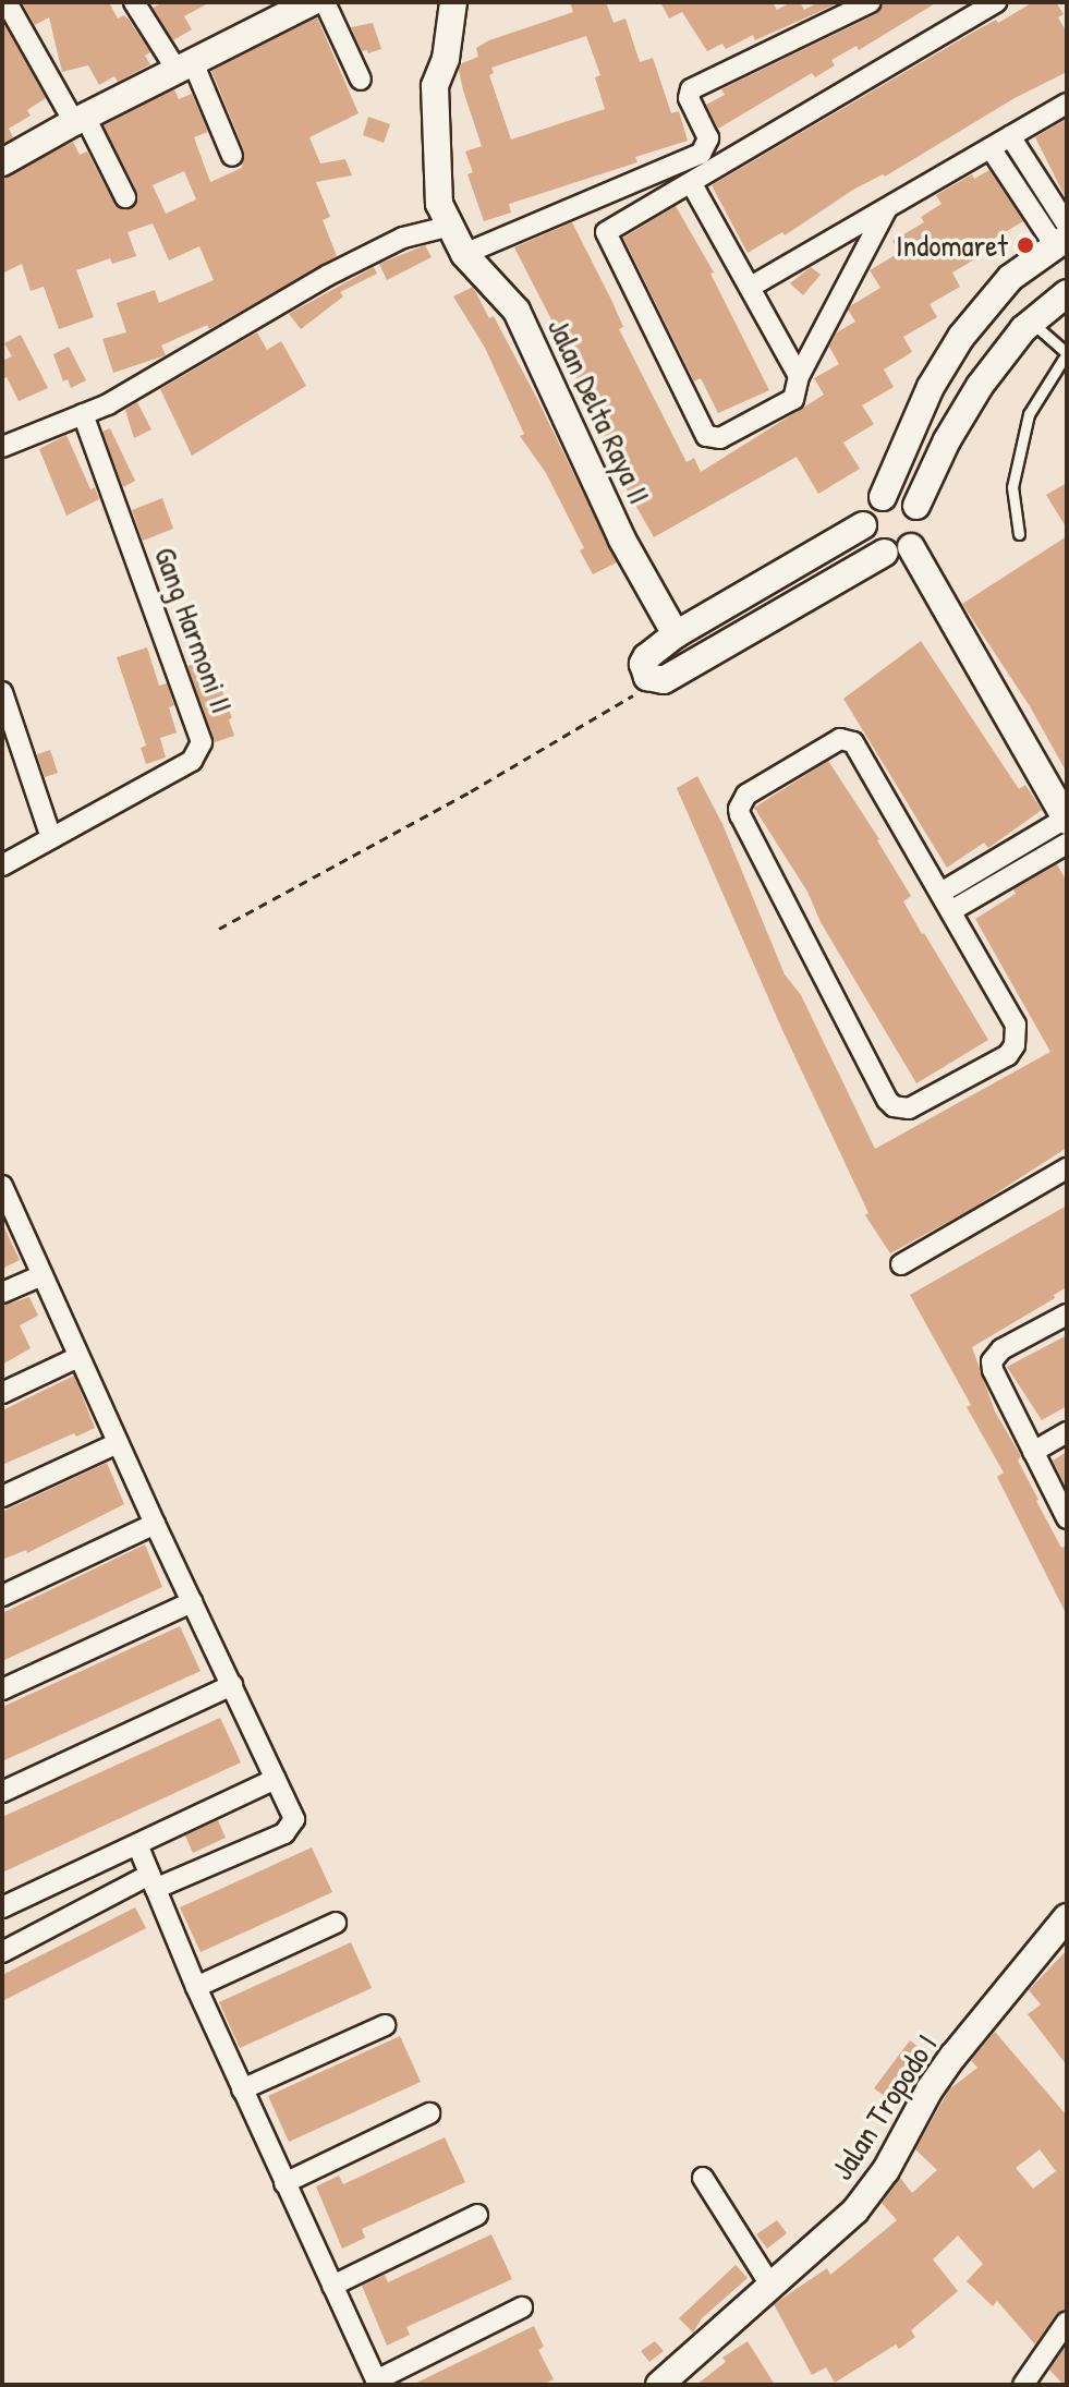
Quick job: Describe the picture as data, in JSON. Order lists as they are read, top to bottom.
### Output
{
  "streets": {
    "street": ["Jalan Delta Raya II", "Gang Harmoni II", "Jalan Tropodo I"]
  },
  "places": ["Indomaret"]
}
